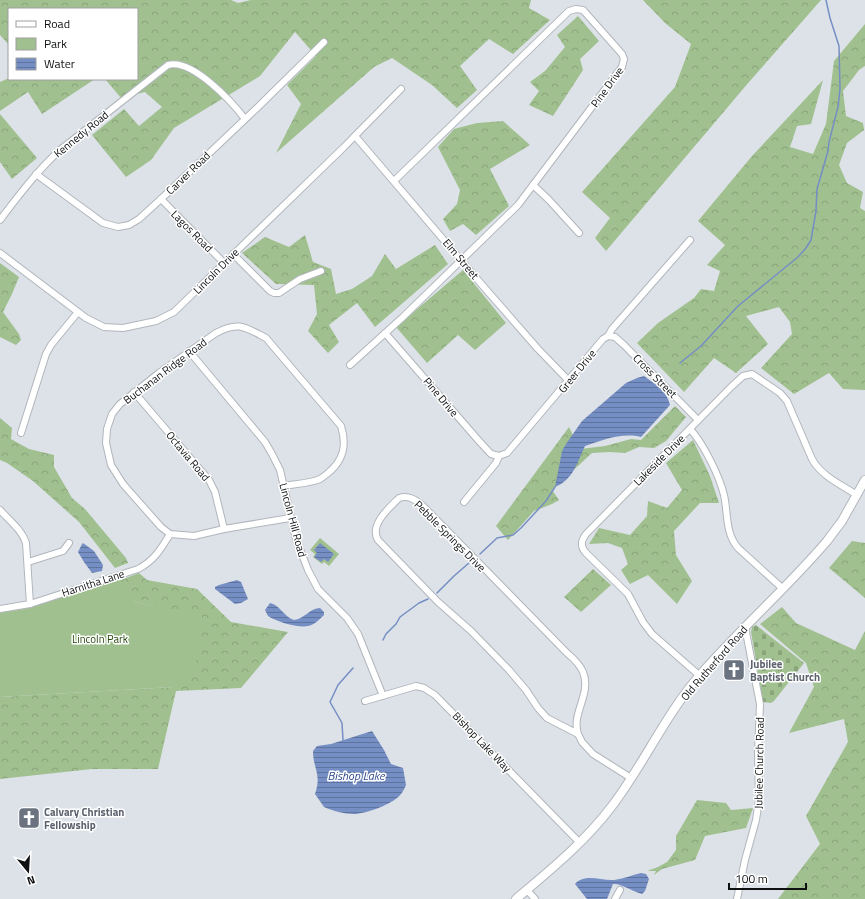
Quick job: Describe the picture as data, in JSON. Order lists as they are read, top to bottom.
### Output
{
  "streets": {
    "street": [
      "Pine Drive",
      "Kennedy Road",
      "Carver Road",
      "Lagos Road",
      "Elm Street",
      "Lincoln Drive",
      "Buchanan Ridge Road",
      "Greer Drive",
      "Cross Street",
      "Octavia Road",
      "Lakeside Drive",
      "Lincoln Hill Road",
      "Pebble Springs Drive",
      "Harnitha Lane",
      "Old Rutherford Road",
      "Bishop Lake Way",
      "Jubilee Church Road"
    ]
  },
  "crossings": [
    ["Pine Drive", "Elm Street"],
    ["Pine Drive", "Greer Drive"],
    ["Kennedy Road", "Carver Road"],
    ["Carver Road", "Lagos Road"],
    ["Lagos Road", "Lincoln Drive"],
    ["Elm Street", "Lincoln Drive"],
    ["Elm Street", "Greer Drive"],
    ["Buchanan Ridge Road", "Octavia Road"],
    ["Buchanan Ridge Road", "Lincoln Hill Road"],
    ["Buchanan Ridge Road", "Harnitha Lane"],
    ["Greer Drive", "Cross Street"],
    ["Cross Street", "Lakeside Drive"],
    ["Lakeside Drive", "Old Rutherford Road"],
    ["Lincoln Hill Road", "Bishop Lake Way"],
    ["Pebble Springs Drive", "Old Rutherford Road"],
    ["Old Rutherford Road", "Bishop Lake Way"],
    ["Old Rutherford Road", "Jubilee Church Road"]
  ],
  "water": ["Bishop Lake"],
  "parks": ["Lincoln Park"],
  "places": {
    "church": ["Jubilee Baptist Church", "Calvary Christian Fellowship"]
  },
  "legend": ["Road", "Park", "Water"],
  "scale_bar": "100 m",
  "north": "bottom"
}
